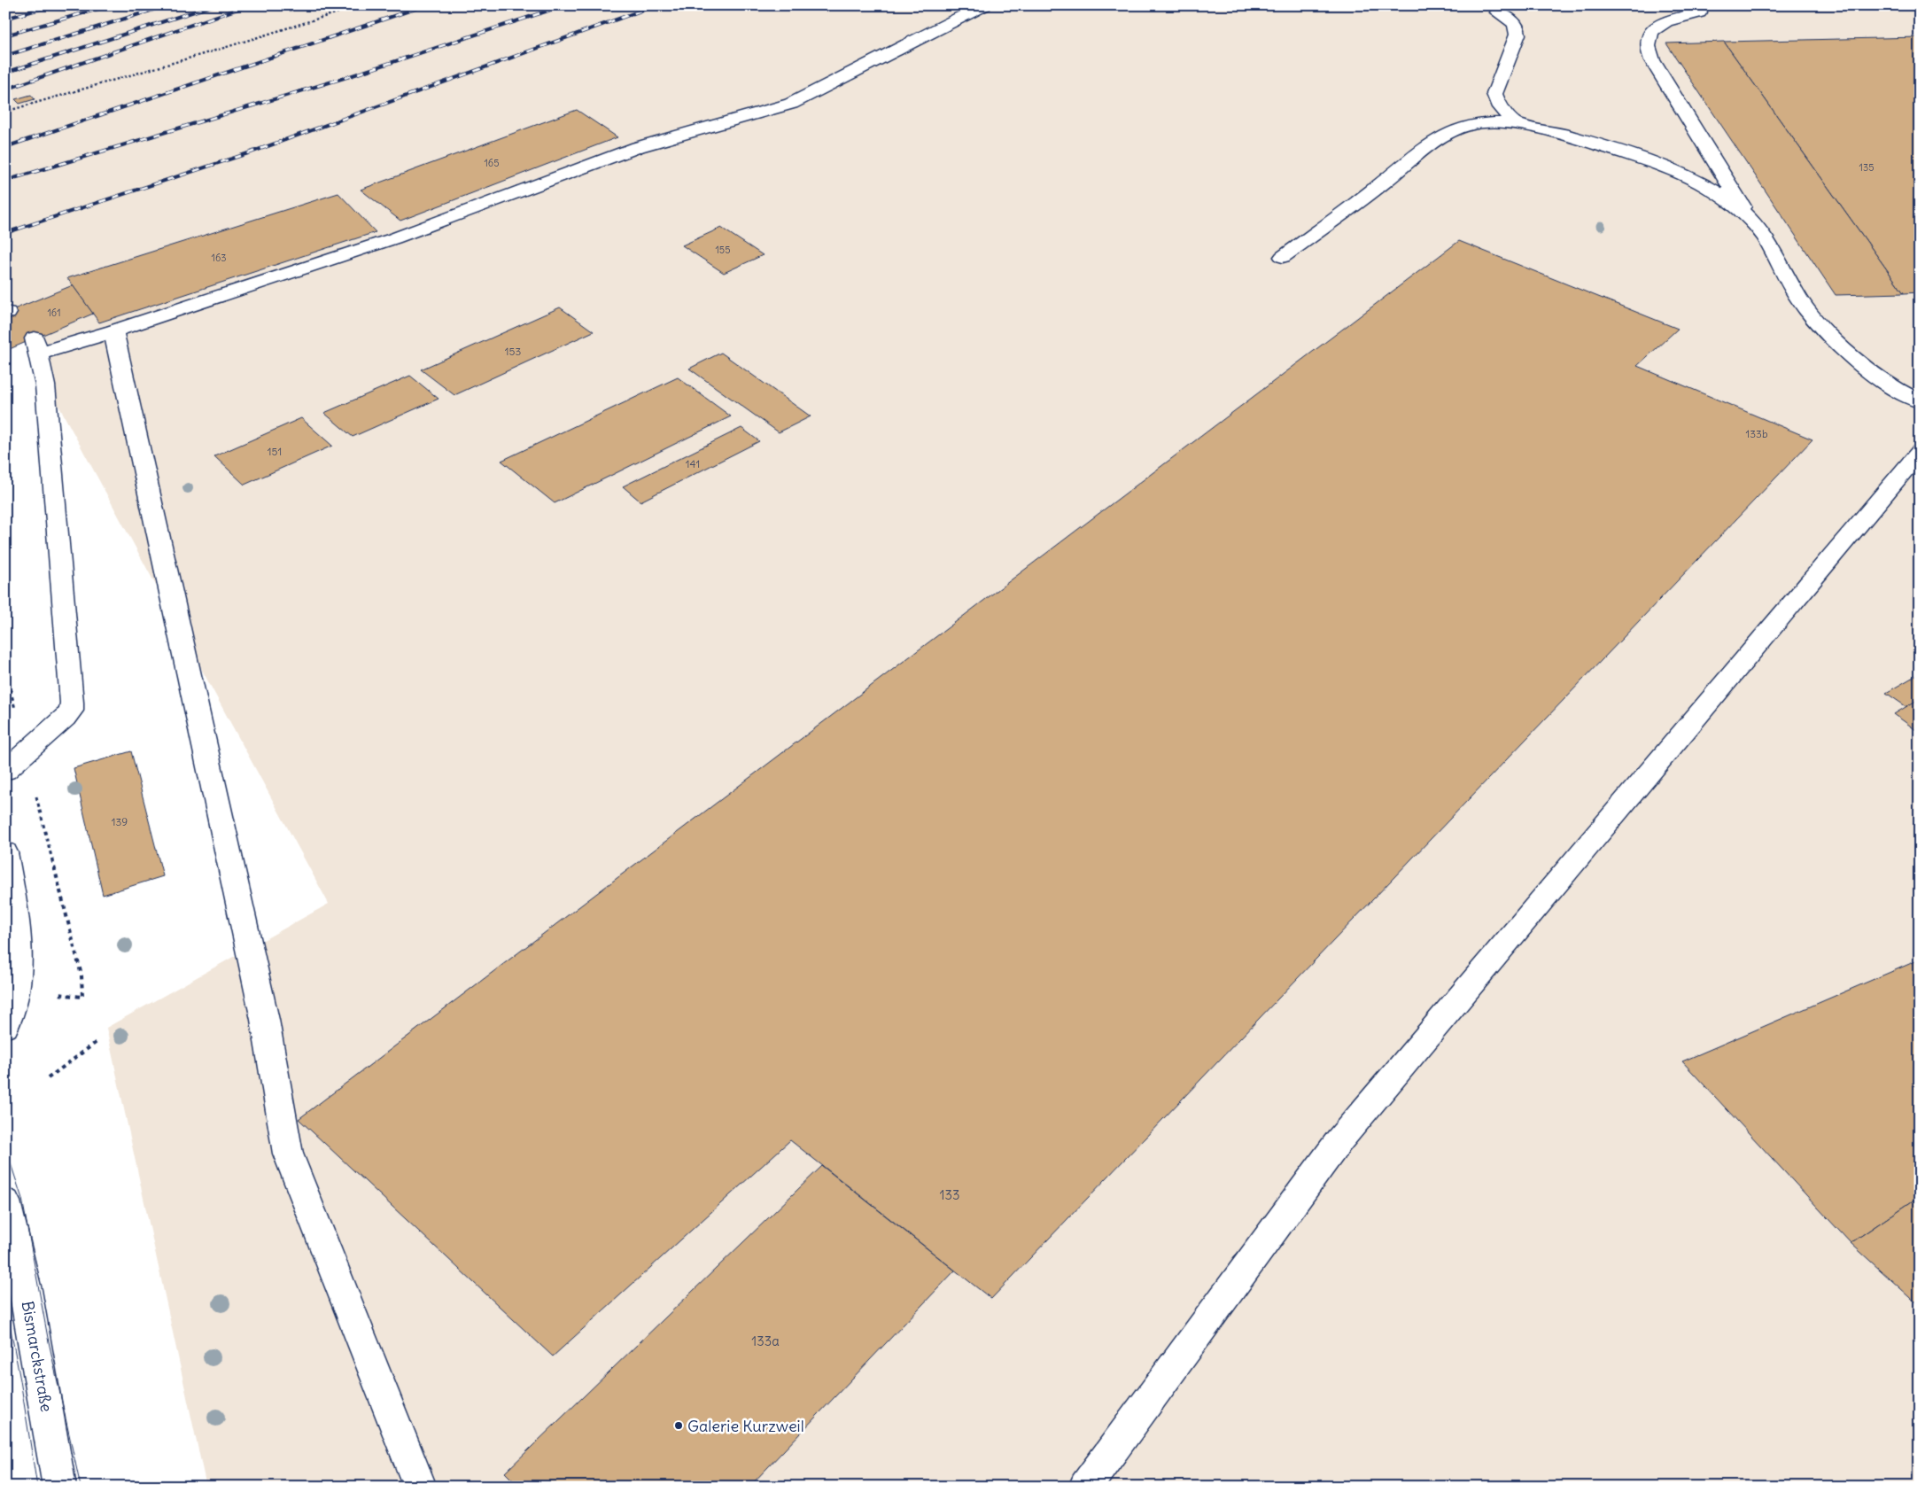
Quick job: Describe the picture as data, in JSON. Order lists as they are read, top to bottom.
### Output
{
  "streets": {
    "main road": ["Bismarckstraße"]
  },
  "places": ["Galerie Kurzweil"],
  "house_numbers": [
    "165",
    "135",
    "155",
    "163",
    "161",
    "153",
    "133b",
    "151",
    "141",
    "139",
    "133",
    "133a"
  ]
}
